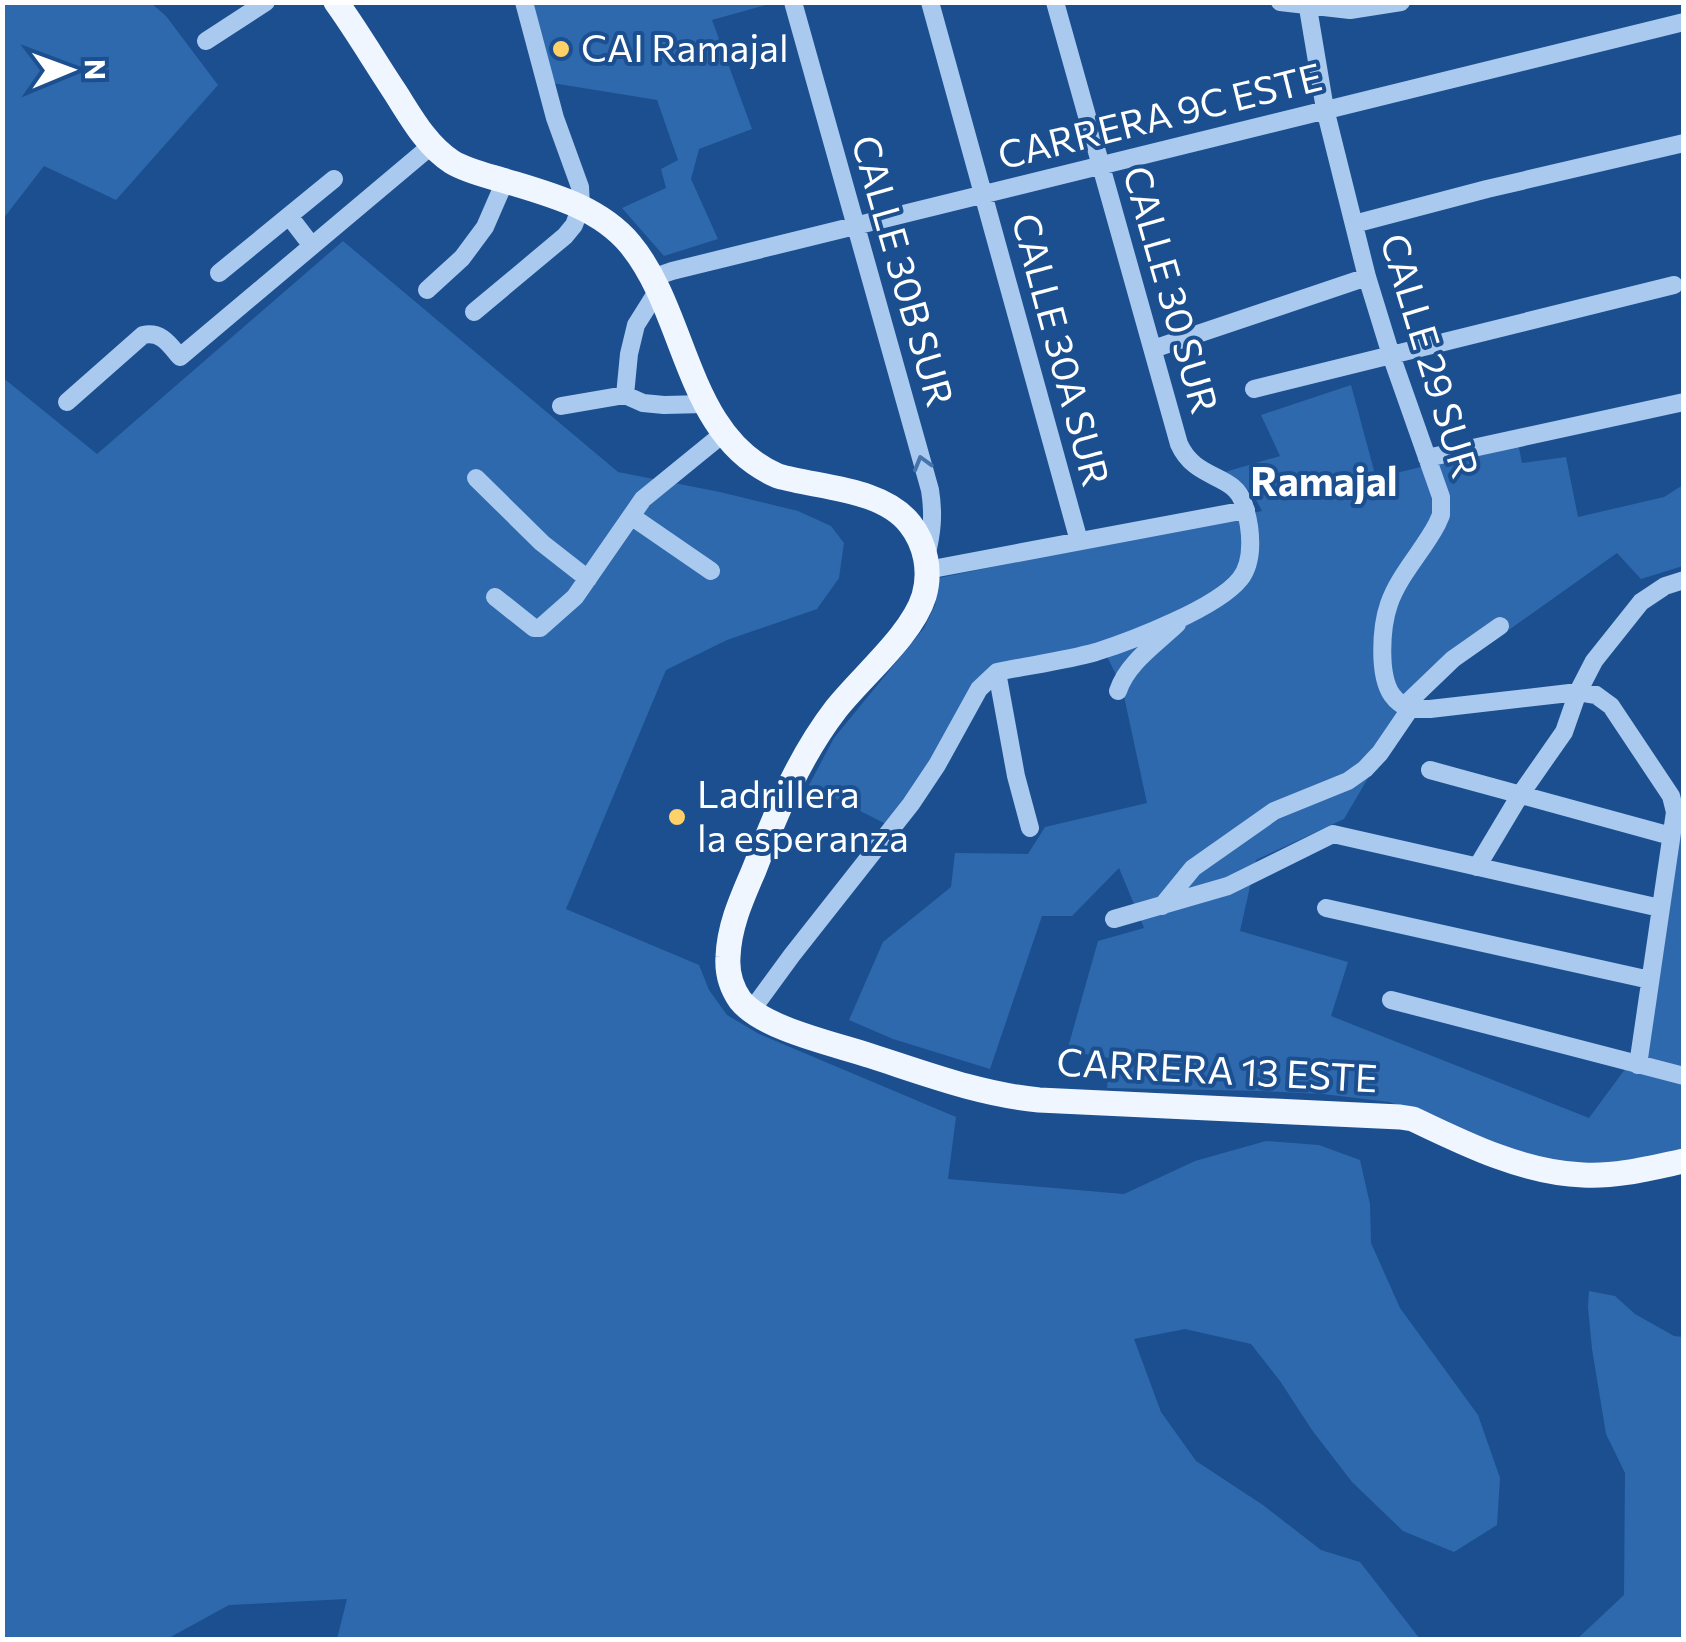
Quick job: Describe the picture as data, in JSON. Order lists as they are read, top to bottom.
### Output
{
  "streets": {
    "main road": ["CARRERA 13 ESTE"],
    "street": [
      "CARRERA 9C ESTE",
      "CALLE 30B SUR",
      "CALLE 30 SUR",
      "CALLE 30A SUR",
      "CALLE 29 SUR"
    ]
  },
  "crossings": [
    ["CARRERA 9C ESTE", "CALLE 30B SUR"],
    ["CARRERA 9C ESTE", "CALLE 30 SUR"],
    ["CARRERA 9C ESTE", "CALLE 30A SUR"],
    ["CARRERA 9C ESTE", "CALLE 29 SUR"]
  ],
  "one_way": ["CALLE 30B SUR"],
  "districts": ["Ramajal"],
  "places": ["CAI Ramajal", "Ladrillera la esperanza"],
  "north": "right"
}
